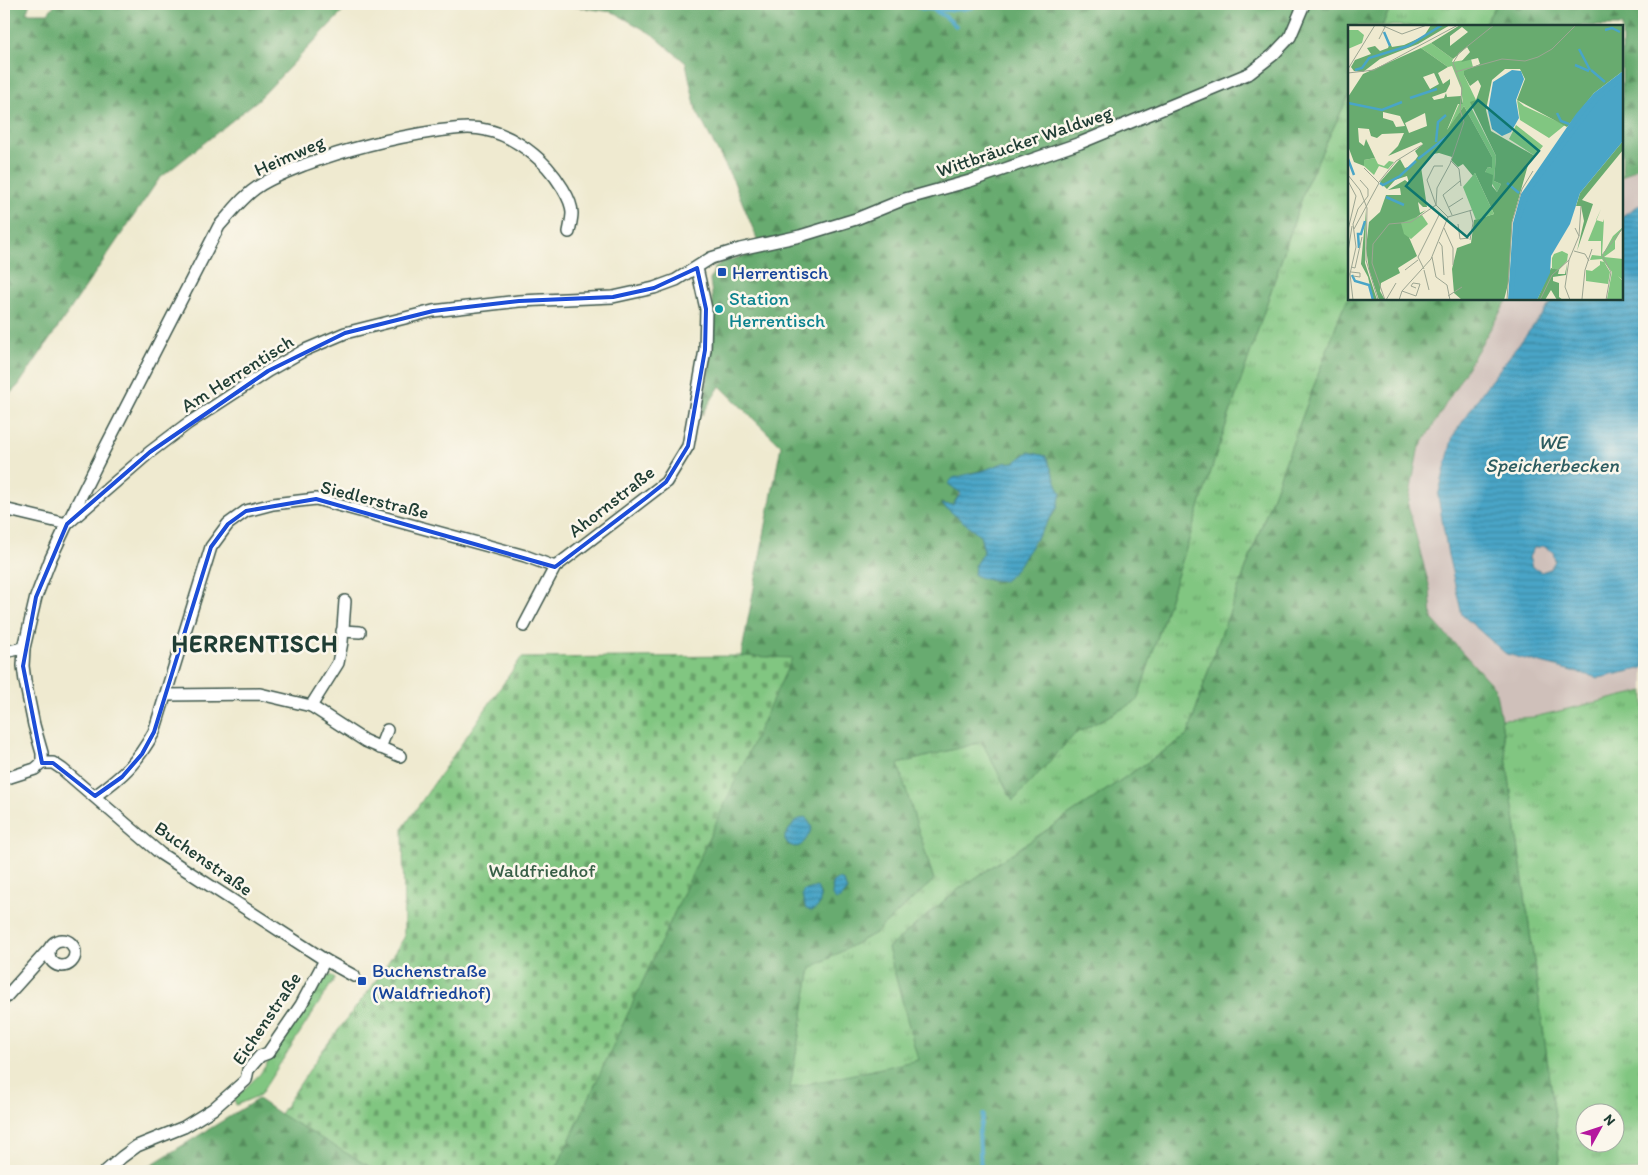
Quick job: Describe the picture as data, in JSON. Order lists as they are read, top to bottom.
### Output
{
  "streets": {
    "street": [
      "Wittbräucker Waldweg",
      "Heimweg",
      "Am Herrentisch",
      "Siedlerstraße",
      "Ahornstraße",
      "Buchenstraße",
      "Eichenstraße"
    ]
  },
  "crossings": [
    ["Wittbräucker Waldweg", "Am Herrentisch"],
    ["Wittbräucker Waldweg", "Ahornstraße"],
    ["Heimweg", "Am Herrentisch"],
    ["Am Herrentisch", "Ahornstraße"],
    ["Am Herrentisch", "Buchenstraße"],
    ["Siedlerstraße", "Ahornstraße"],
    ["Siedlerstraße", "Buchenstraße"],
    ["Buchenstraße", "Eichenstraße"]
  ],
  "districts": ["HERRENTISCH"],
  "water": ["WE Speicherbecken"],
  "parks": ["Waldfriedhof"],
  "places": {
    "transit": ["Herrentisch", "Buchenstraße (Waldfriedhof)"],
    "other": ["Station Herrentisch"]
  },
  "north": "top right"
}
